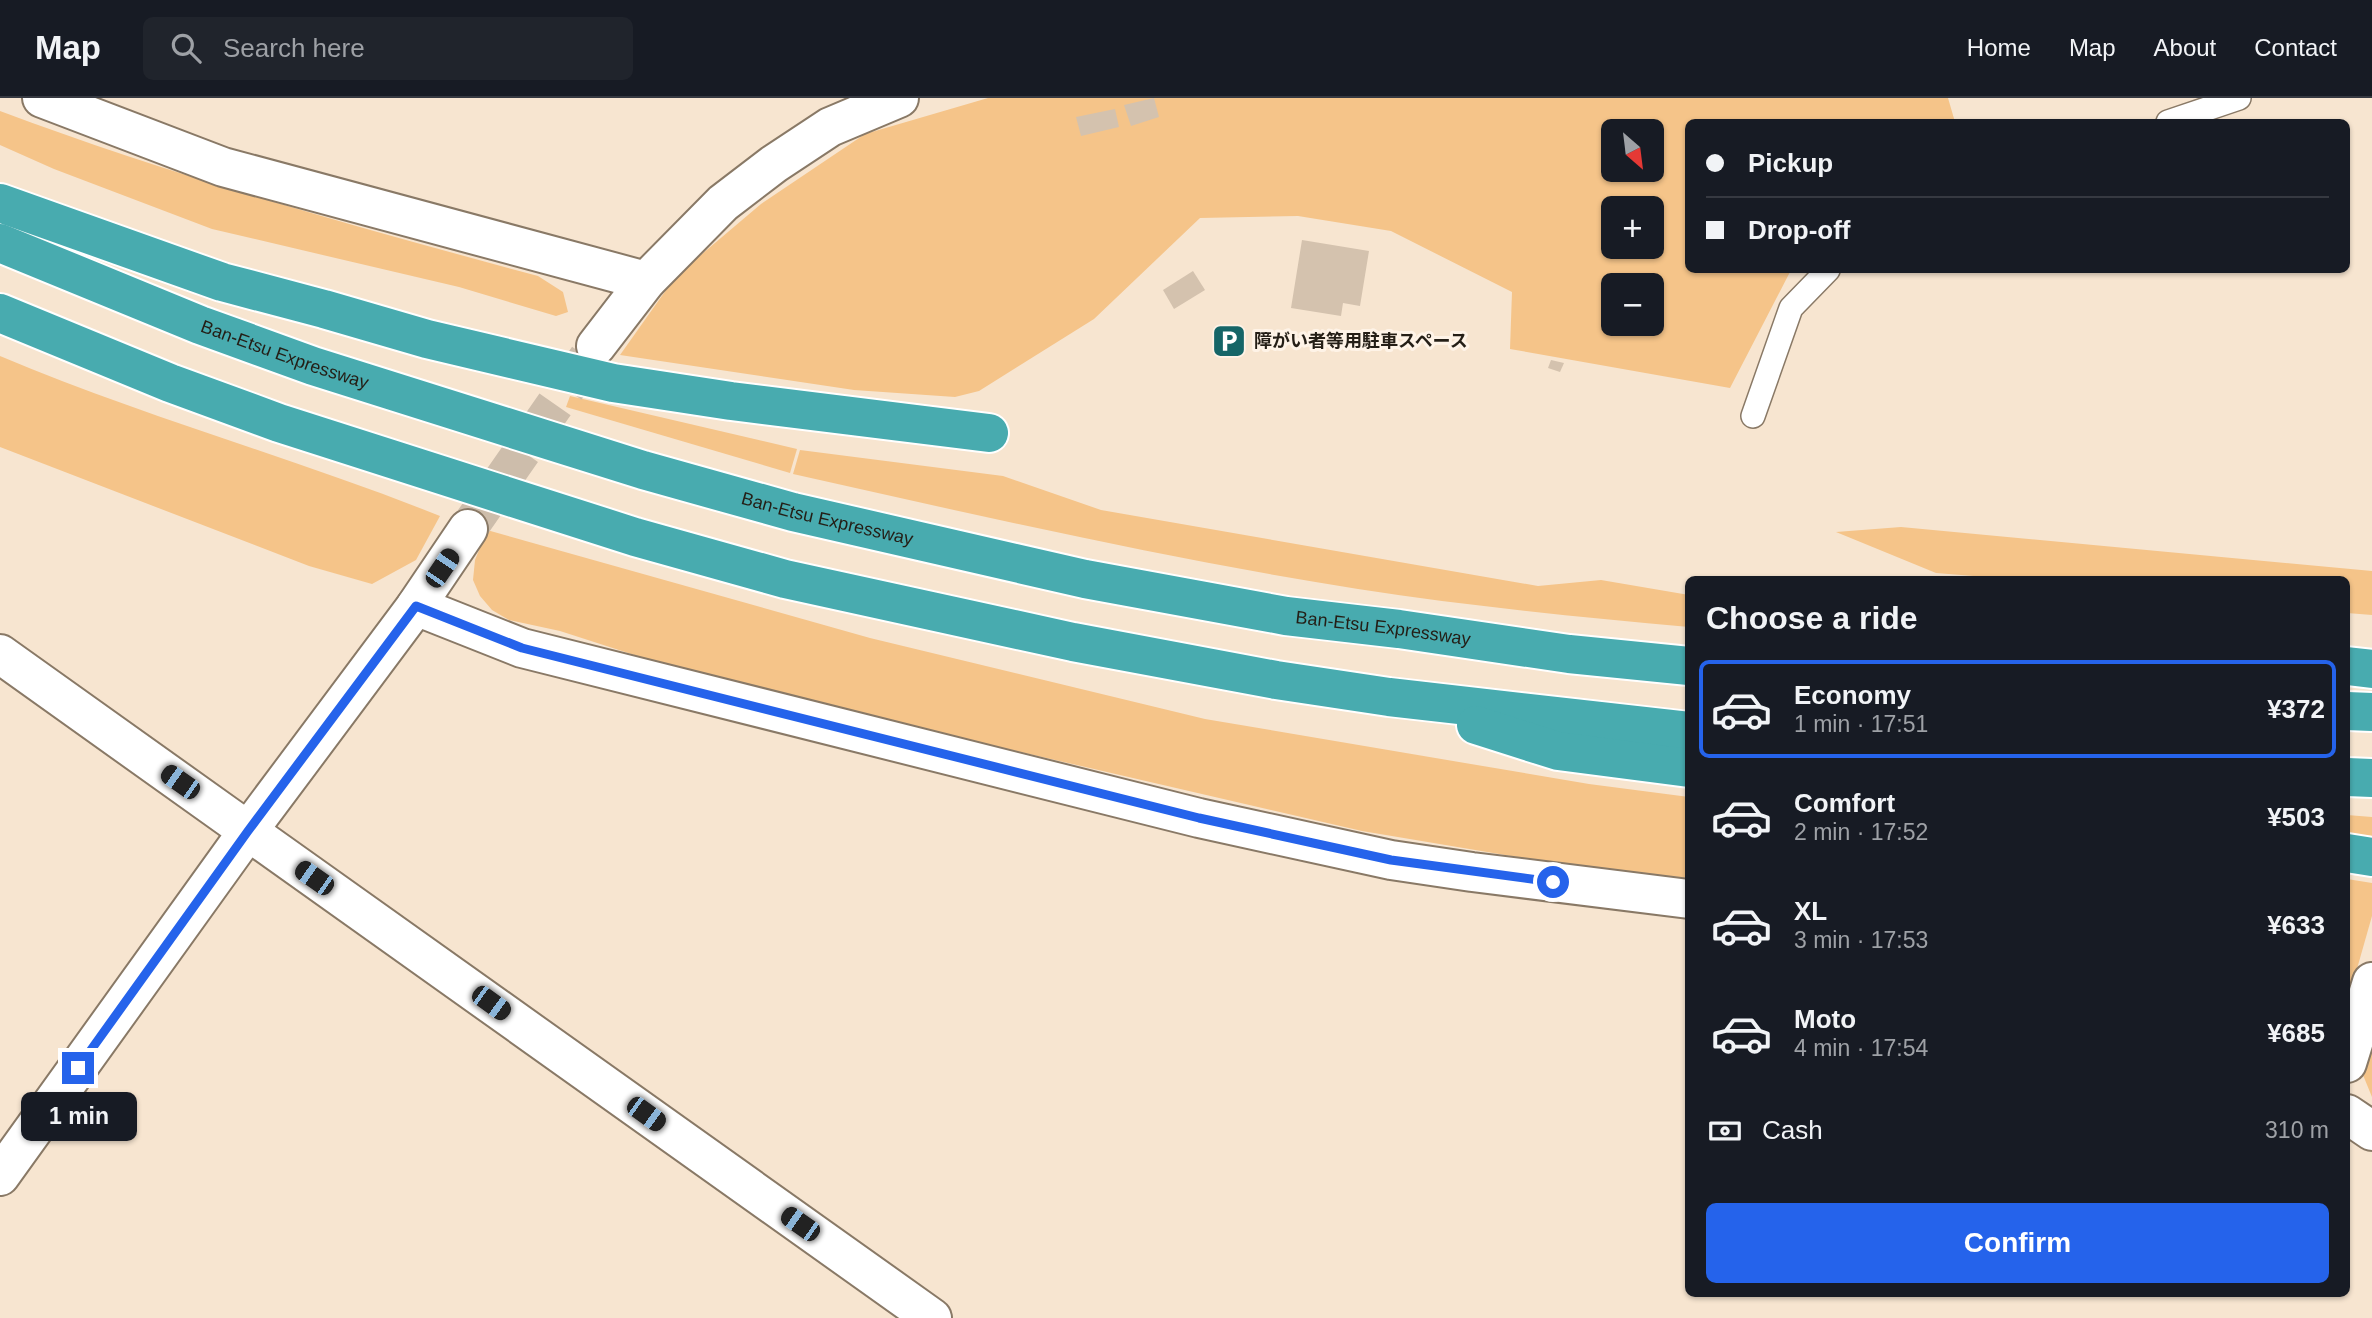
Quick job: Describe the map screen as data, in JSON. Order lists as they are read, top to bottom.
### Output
{
  "streets": {
    "highway": ["Ban-Etsu Expressway"]
  },
  "places": {
    "parking": ["障がい者等用駐車スペース"]
  },
  "north": "bottom right",
  "page": {
    "header": "Map",
    "search": "Search here",
    "nav": [
      "Home",
      "Map",
      "About",
      "Contact"
    ],
    "map_buttons": ["+", "−"],
    "banner": ["Pickup", "Drop-off"],
    "heading": "Choose a ride",
    "list": [
      {
        "name": "Economy",
        "note": "1 min · 17:51",
        "value": "¥372"
      },
      {
        "name": "Comfort",
        "note": "2 min · 17:52",
        "value": "¥503"
      },
      {
        "name": "XL",
        "note": "3 min · 17:53",
        "value": "¥633"
      },
      {
        "name": "Moto",
        "note": "4 min · 17:54",
        "value": "¥685"
      }
    ],
    "bubble": "1 min",
    "pay": ["Cash", "310 m"],
    "buttons": "Confirm"
  }
}
